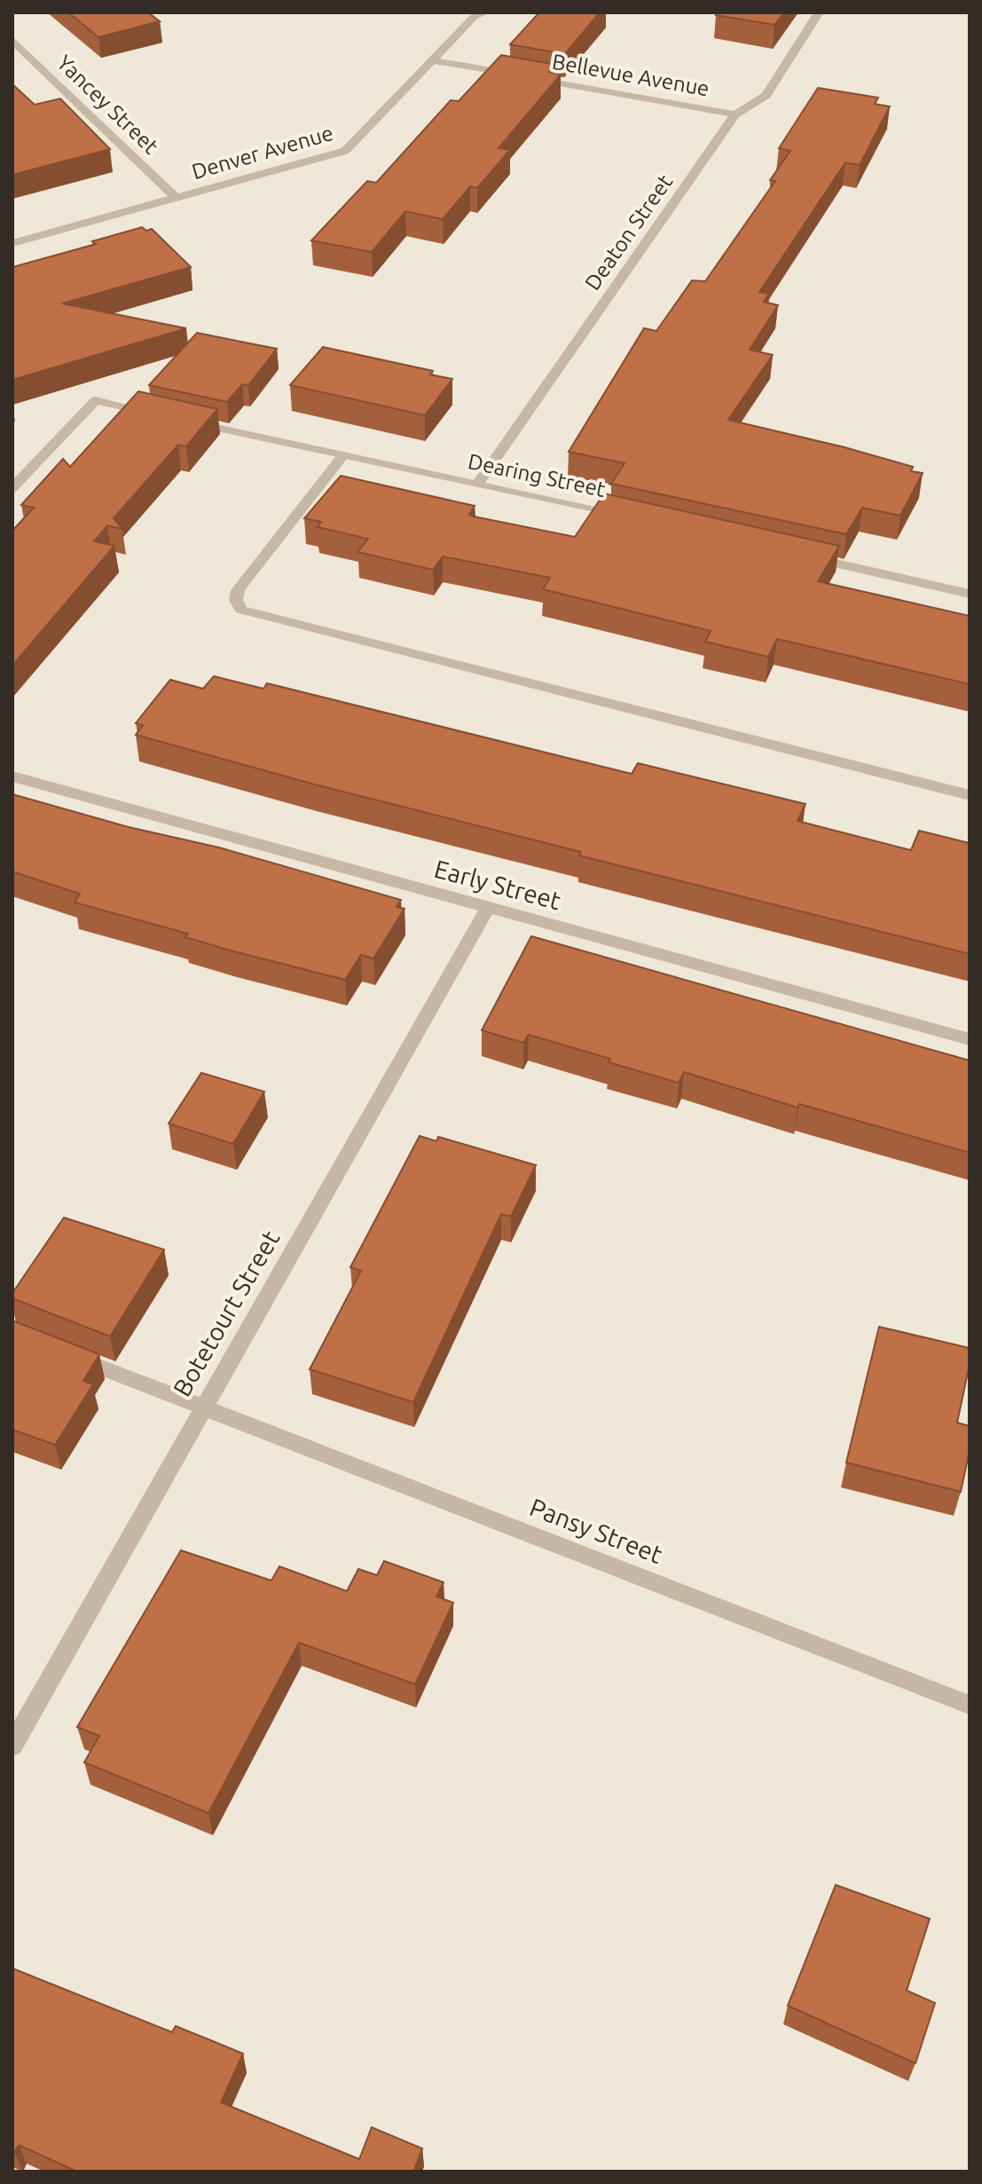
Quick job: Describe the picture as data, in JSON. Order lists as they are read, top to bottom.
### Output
{
  "streets": {
    "street": [
      "Bellevue Avenue",
      "Yancey Street",
      "Denver Avenue",
      "Deaton Street",
      "Dearing Street",
      "Early Street",
      "Botetourt Street",
      "Pansy Street"
    ]
  },
  "crossings": [
    ["Bellevue Avenue", "Denver Avenue"],
    ["Bellevue Avenue", "Deaton Street"],
    ["Yancey Street", "Denver Avenue"],
    ["Deaton Street", "Dearing Street"],
    ["Early Street", "Botetourt Street"],
    ["Botetourt Street", "Pansy Street"]
  ]
}
